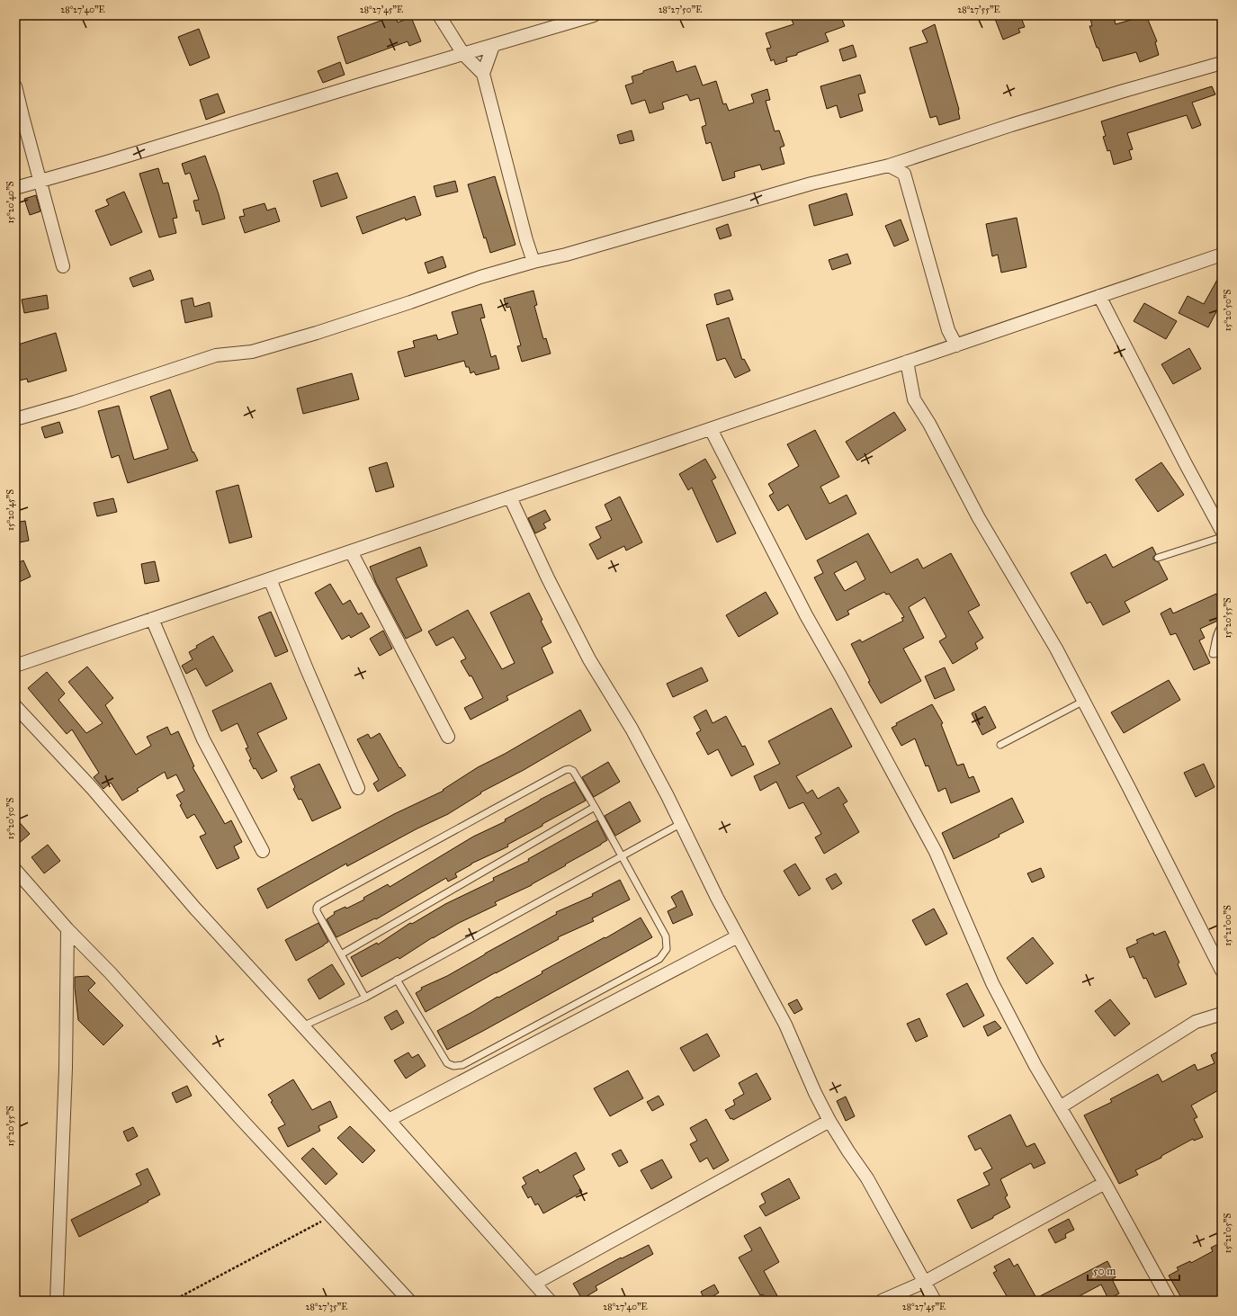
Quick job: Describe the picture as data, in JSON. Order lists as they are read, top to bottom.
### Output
{
  "scale_bar": "50 m",
  "coordinates": [
    "28°27'40\"E",
    "28°27'45\"E",
    "28°27'50\"E",
    "28°27'55\"E",
    "15°20'40\"S",
    "15°20'50\"S",
    "15°20'45\"S",
    "15°20'55\"S",
    "15°21'00\"S",
    "15°21'05\"S",
    "28°27'35\"E"
  ]
}
